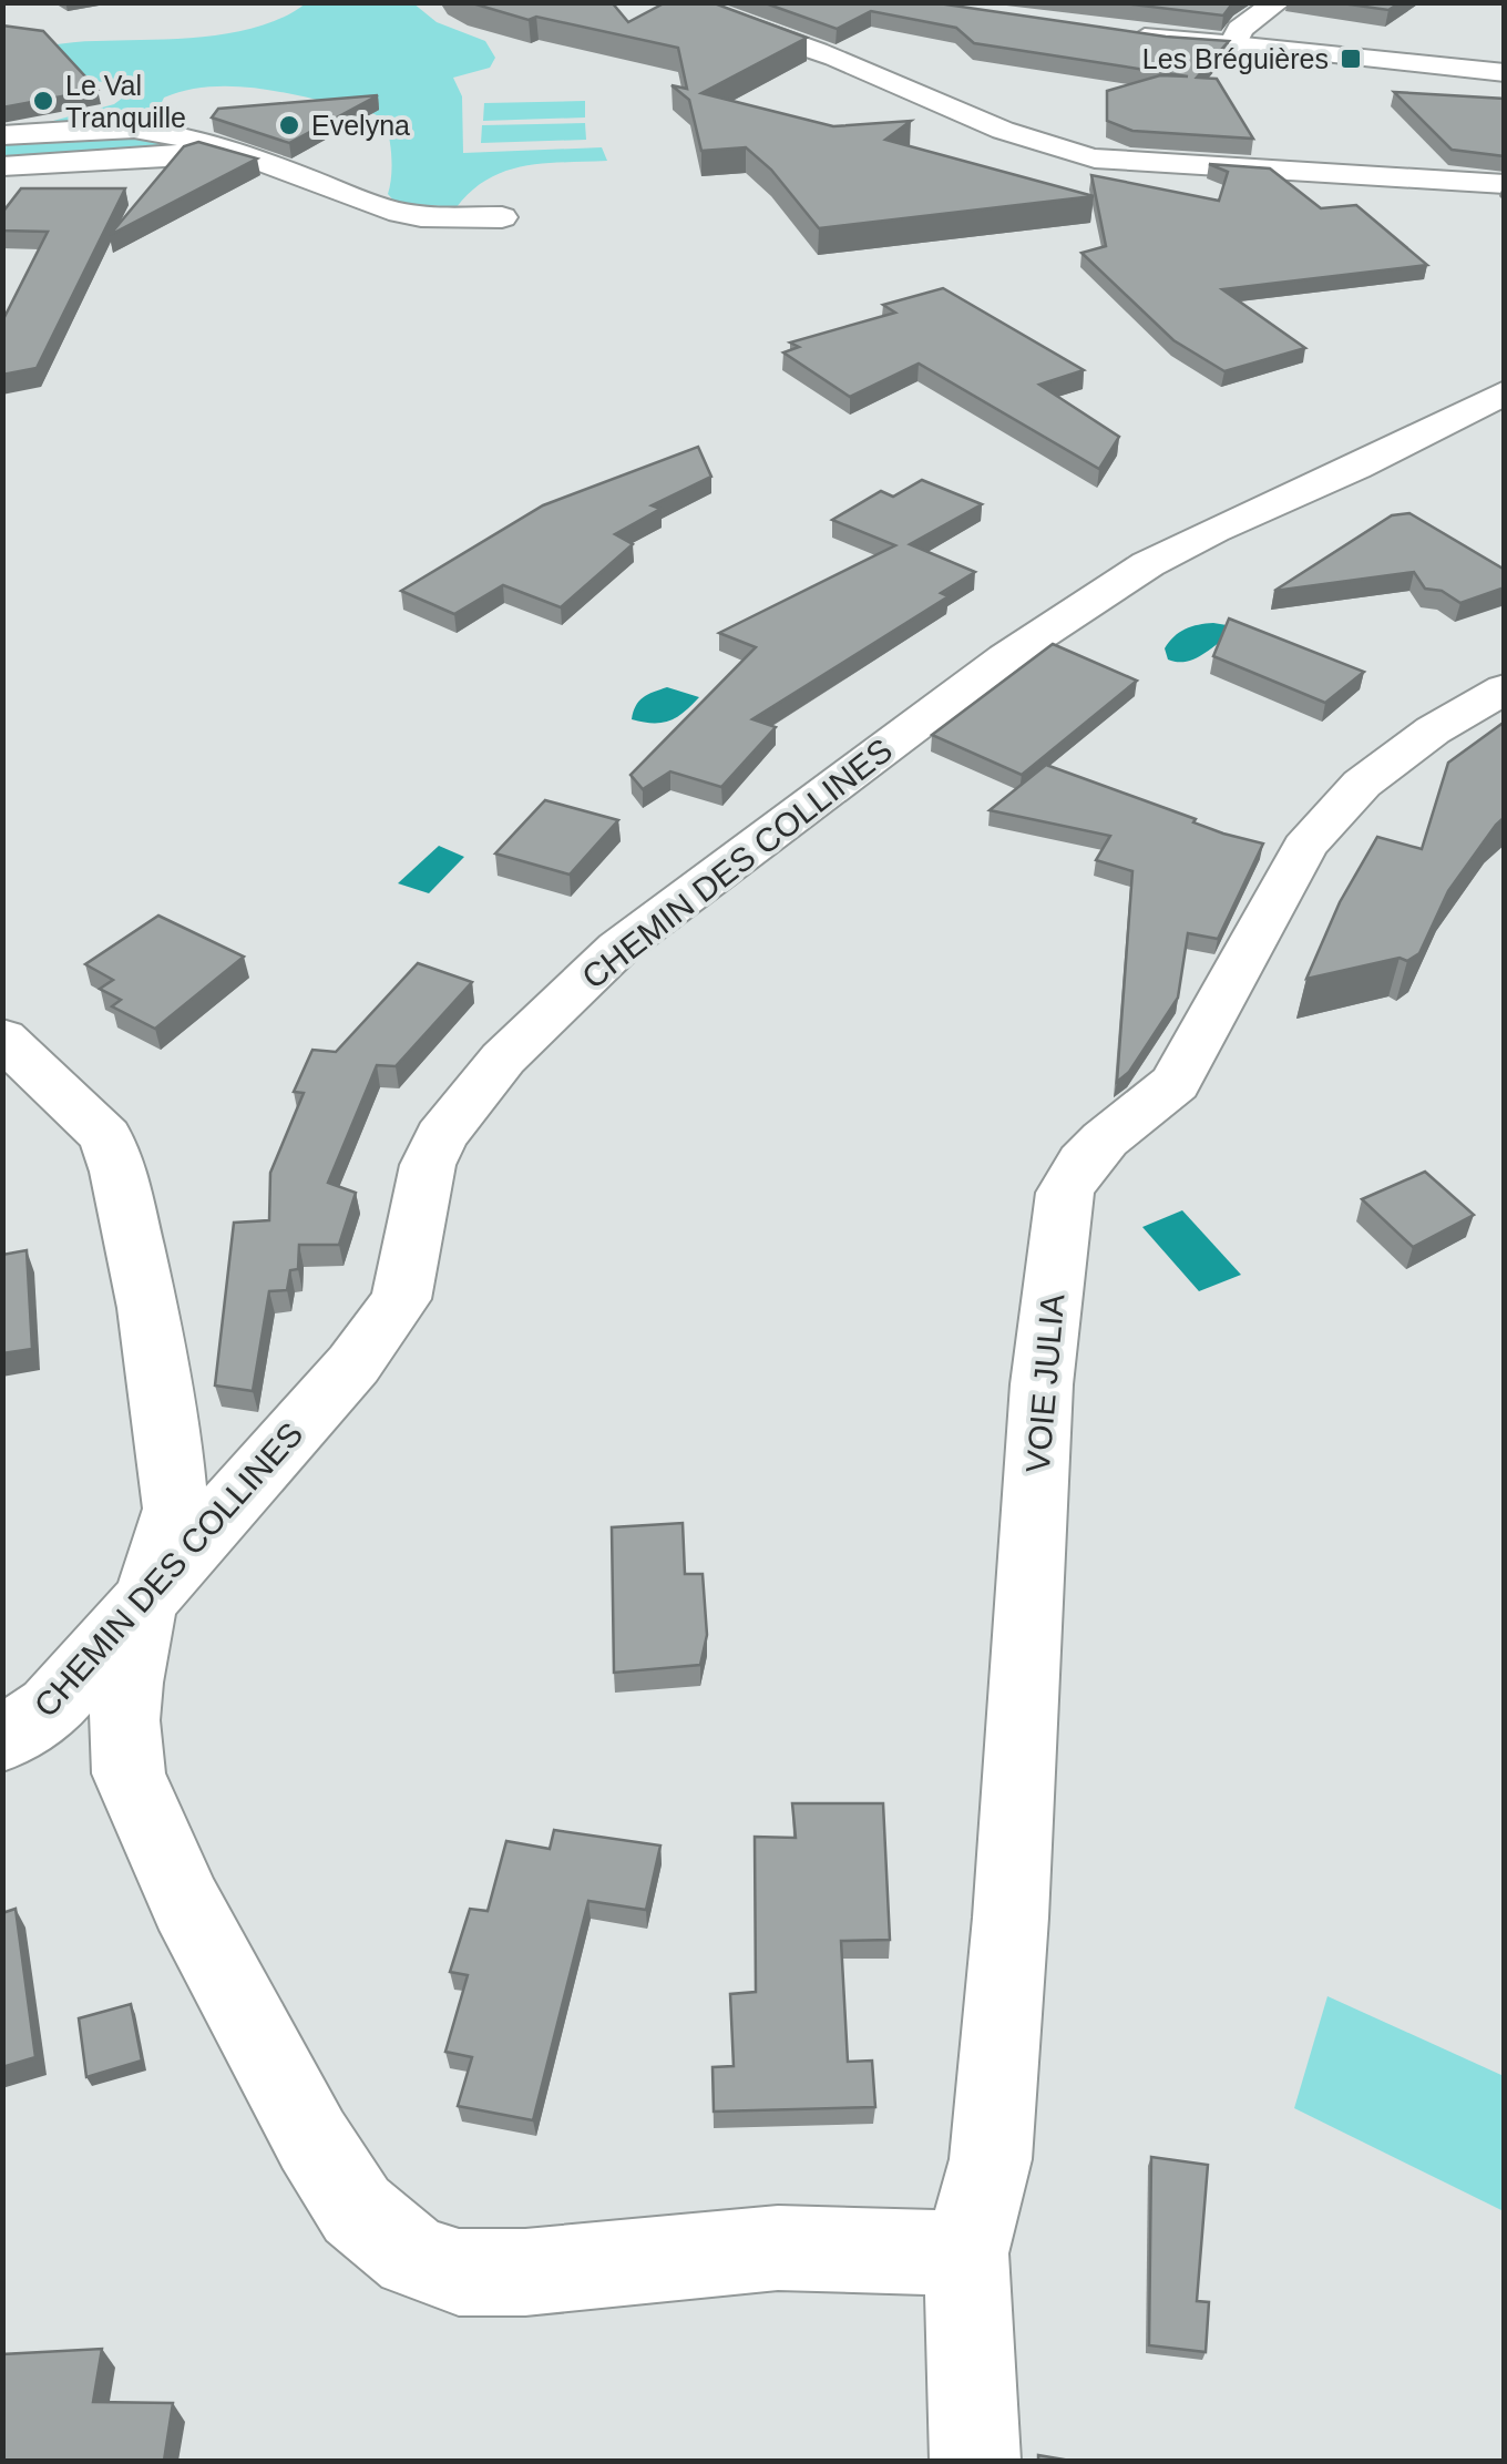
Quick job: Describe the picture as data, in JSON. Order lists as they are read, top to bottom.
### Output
{
  "streets": {
    "street": ["CHEMIN DES COLLINES", "VOIE JULIA"]
  },
  "places": {
    "transit": ["Les Bréguières"],
    "other": ["Le Val Tranquille", "Evelyna"]
  }
}
